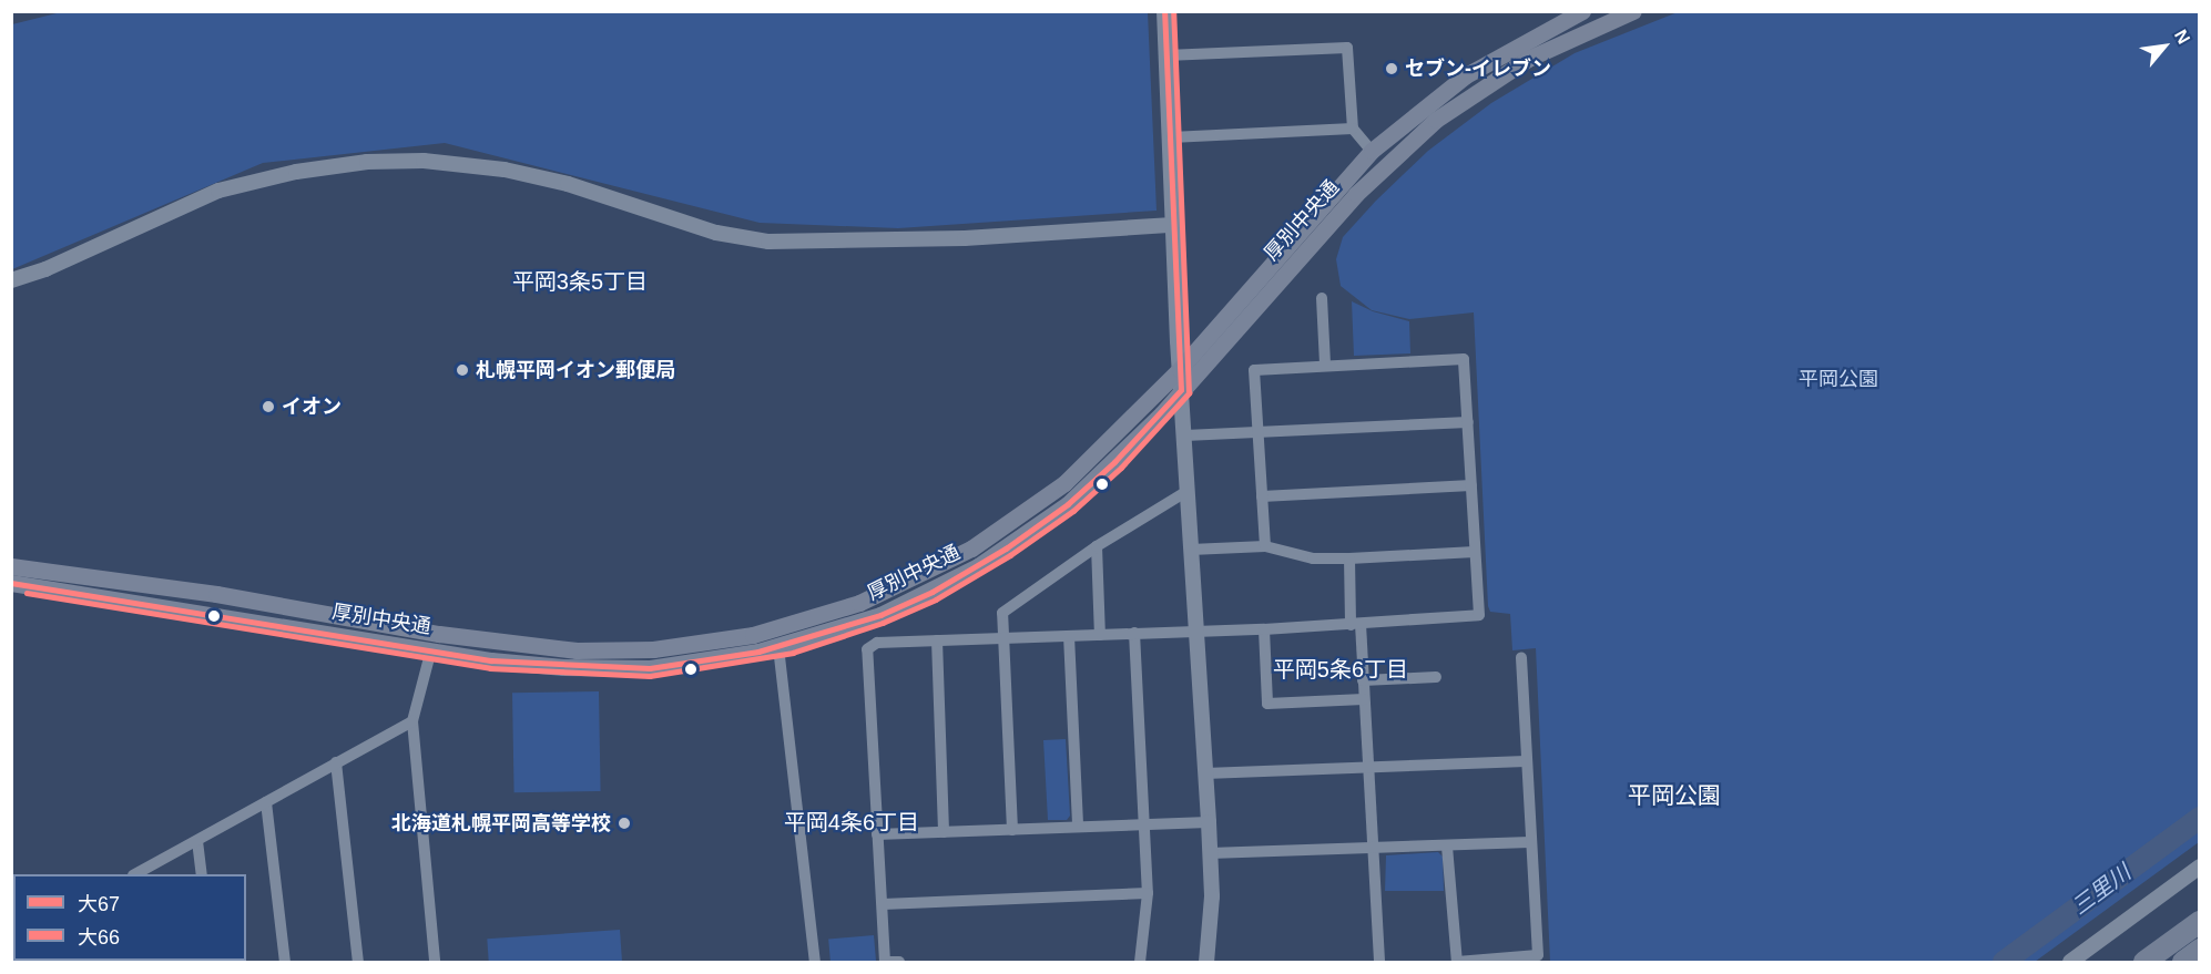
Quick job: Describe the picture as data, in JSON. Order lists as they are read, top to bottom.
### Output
{
  "streets": {
    "main road": ["厚別中央通"]
  },
  "districts": [
    "平岡3条5丁目",
    "平岡5条6丁目",
    "平岡公園",
    "平岡4条6丁目"
  ],
  "water": ["三里川"],
  "parks": ["平岡公園"],
  "places": [
    "セブン-イレブン",
    "札幌平岡イオン郵便局",
    "イオン",
    "北海道札幌平岡高等学校"
  ],
  "lines": ["transit line 大67", "transit line 大66"],
  "legend": ["大67", "大66"],
  "north": "top right"
}
